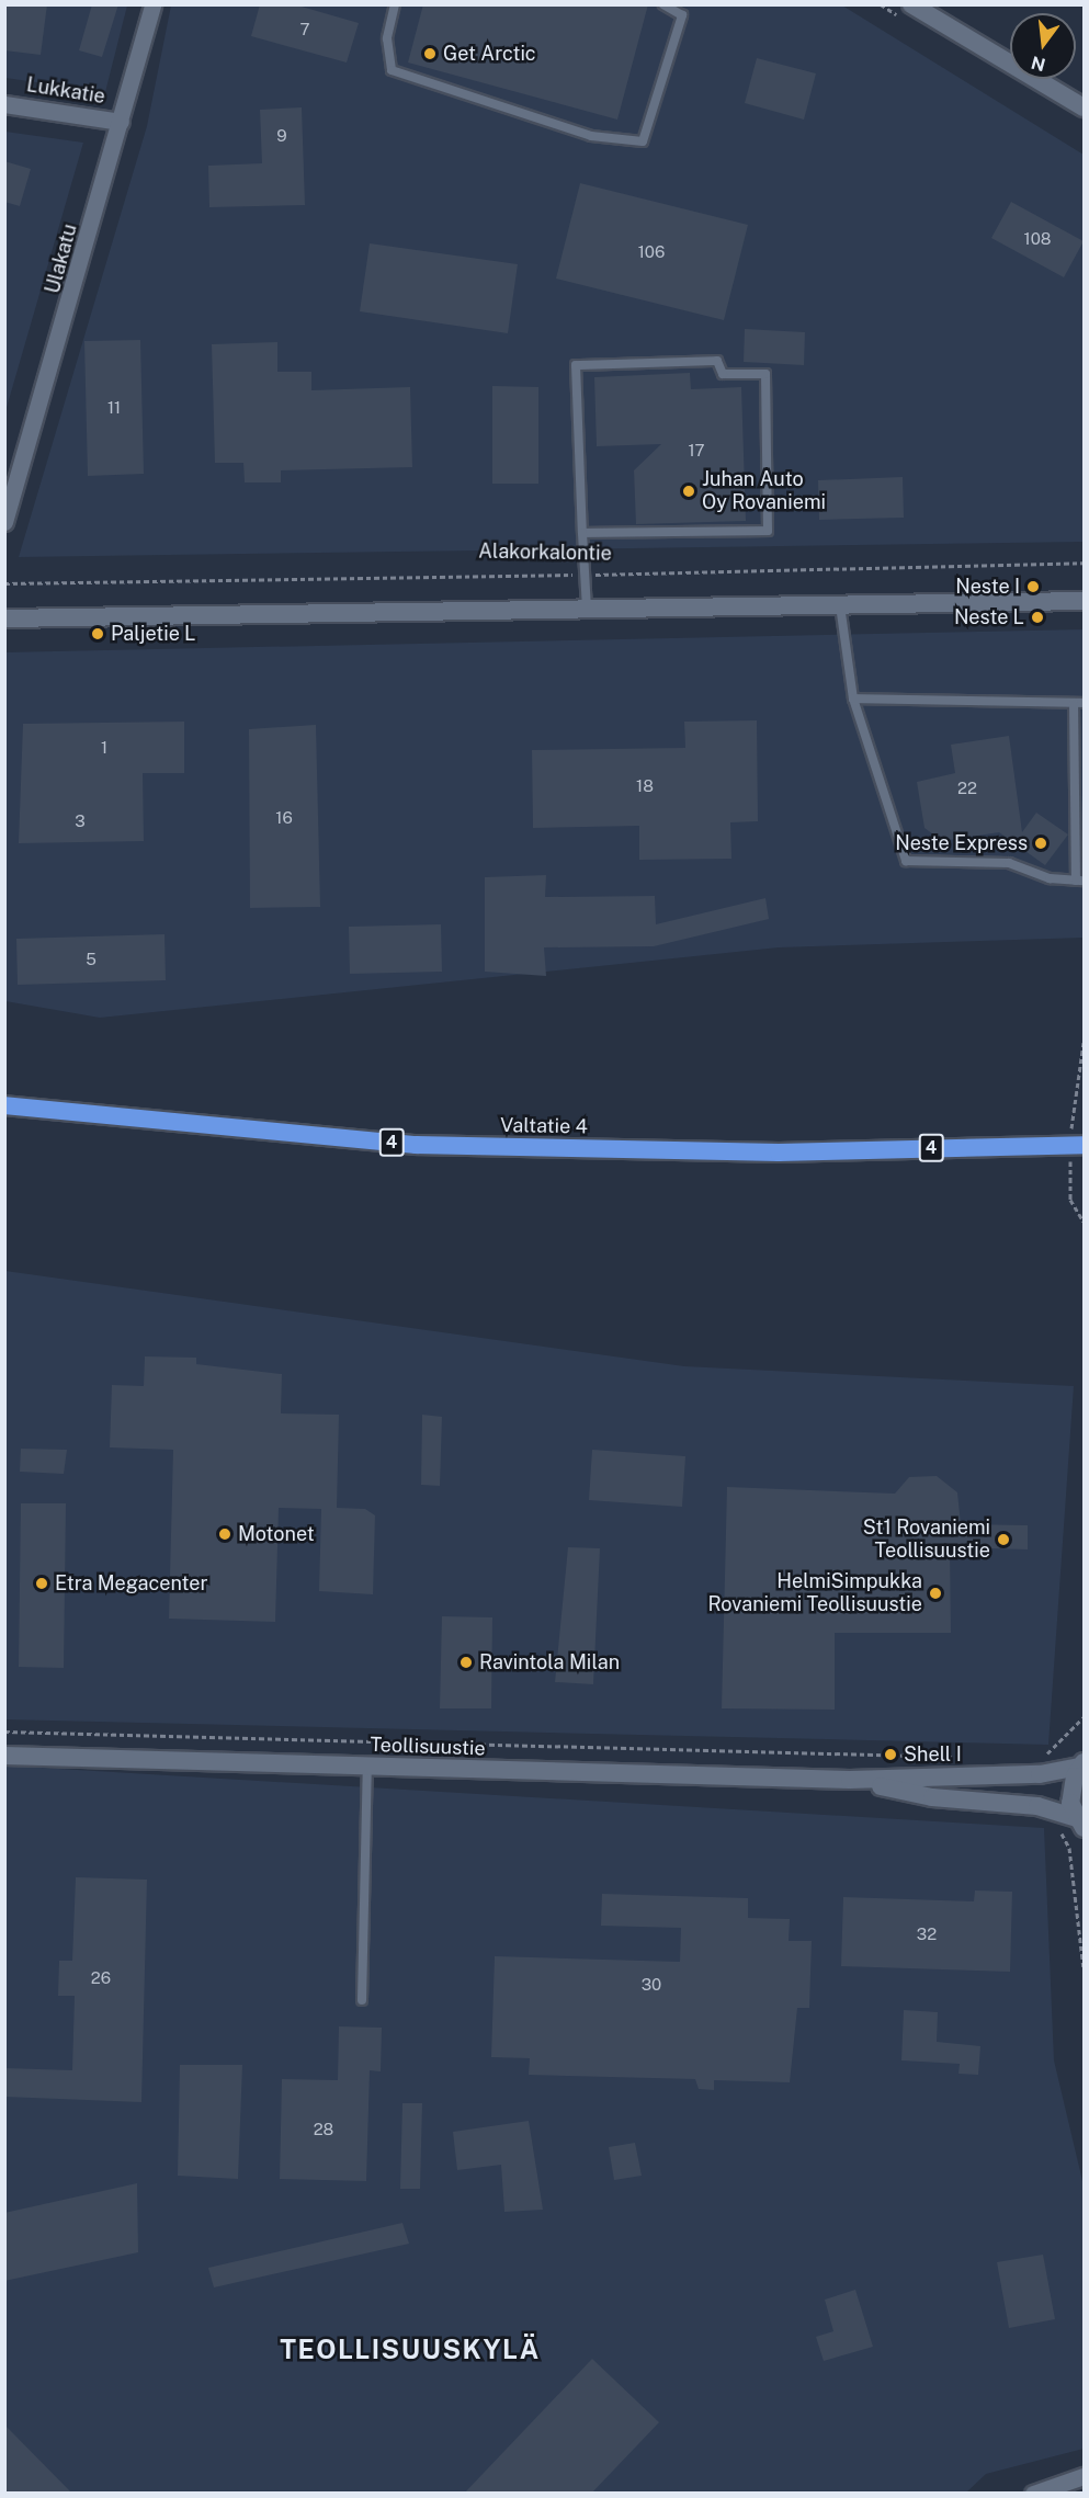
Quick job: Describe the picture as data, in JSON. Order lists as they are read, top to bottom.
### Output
{
  "streets": {
    "highway": ["Valtatie 4", "4"],
    "street": ["Lukkatie", "Ulakatu", "Teollisuustie"],
    "path": ["Alakorkalontie"]
  },
  "crossings": [
    ["Lukkatie", "Ulakatu"]
  ],
  "districts": ["TEOLLISUUSKYLÄ"],
  "places": [
    "Get Arctic",
    "Juhan Auto Oy Rovaniemi",
    "Neste I",
    "Neste L",
    "Paljetie L",
    "Neste Express",
    "Motonet",
    "St1 Rovaniemi Teollisuustie",
    "Etra Megacenter",
    "HelmiSimpukka Rovaniemi Teollisuustie",
    "Ravintola Milan",
    "Shell I"
  ],
  "house_numbers": [
    "7",
    "9",
    "108",
    "106",
    "11",
    "17",
    "1",
    "18",
    "22",
    "16",
    "3",
    "5",
    "32",
    "26",
    "30",
    "28"
  ],
  "north": "bottom"
}
